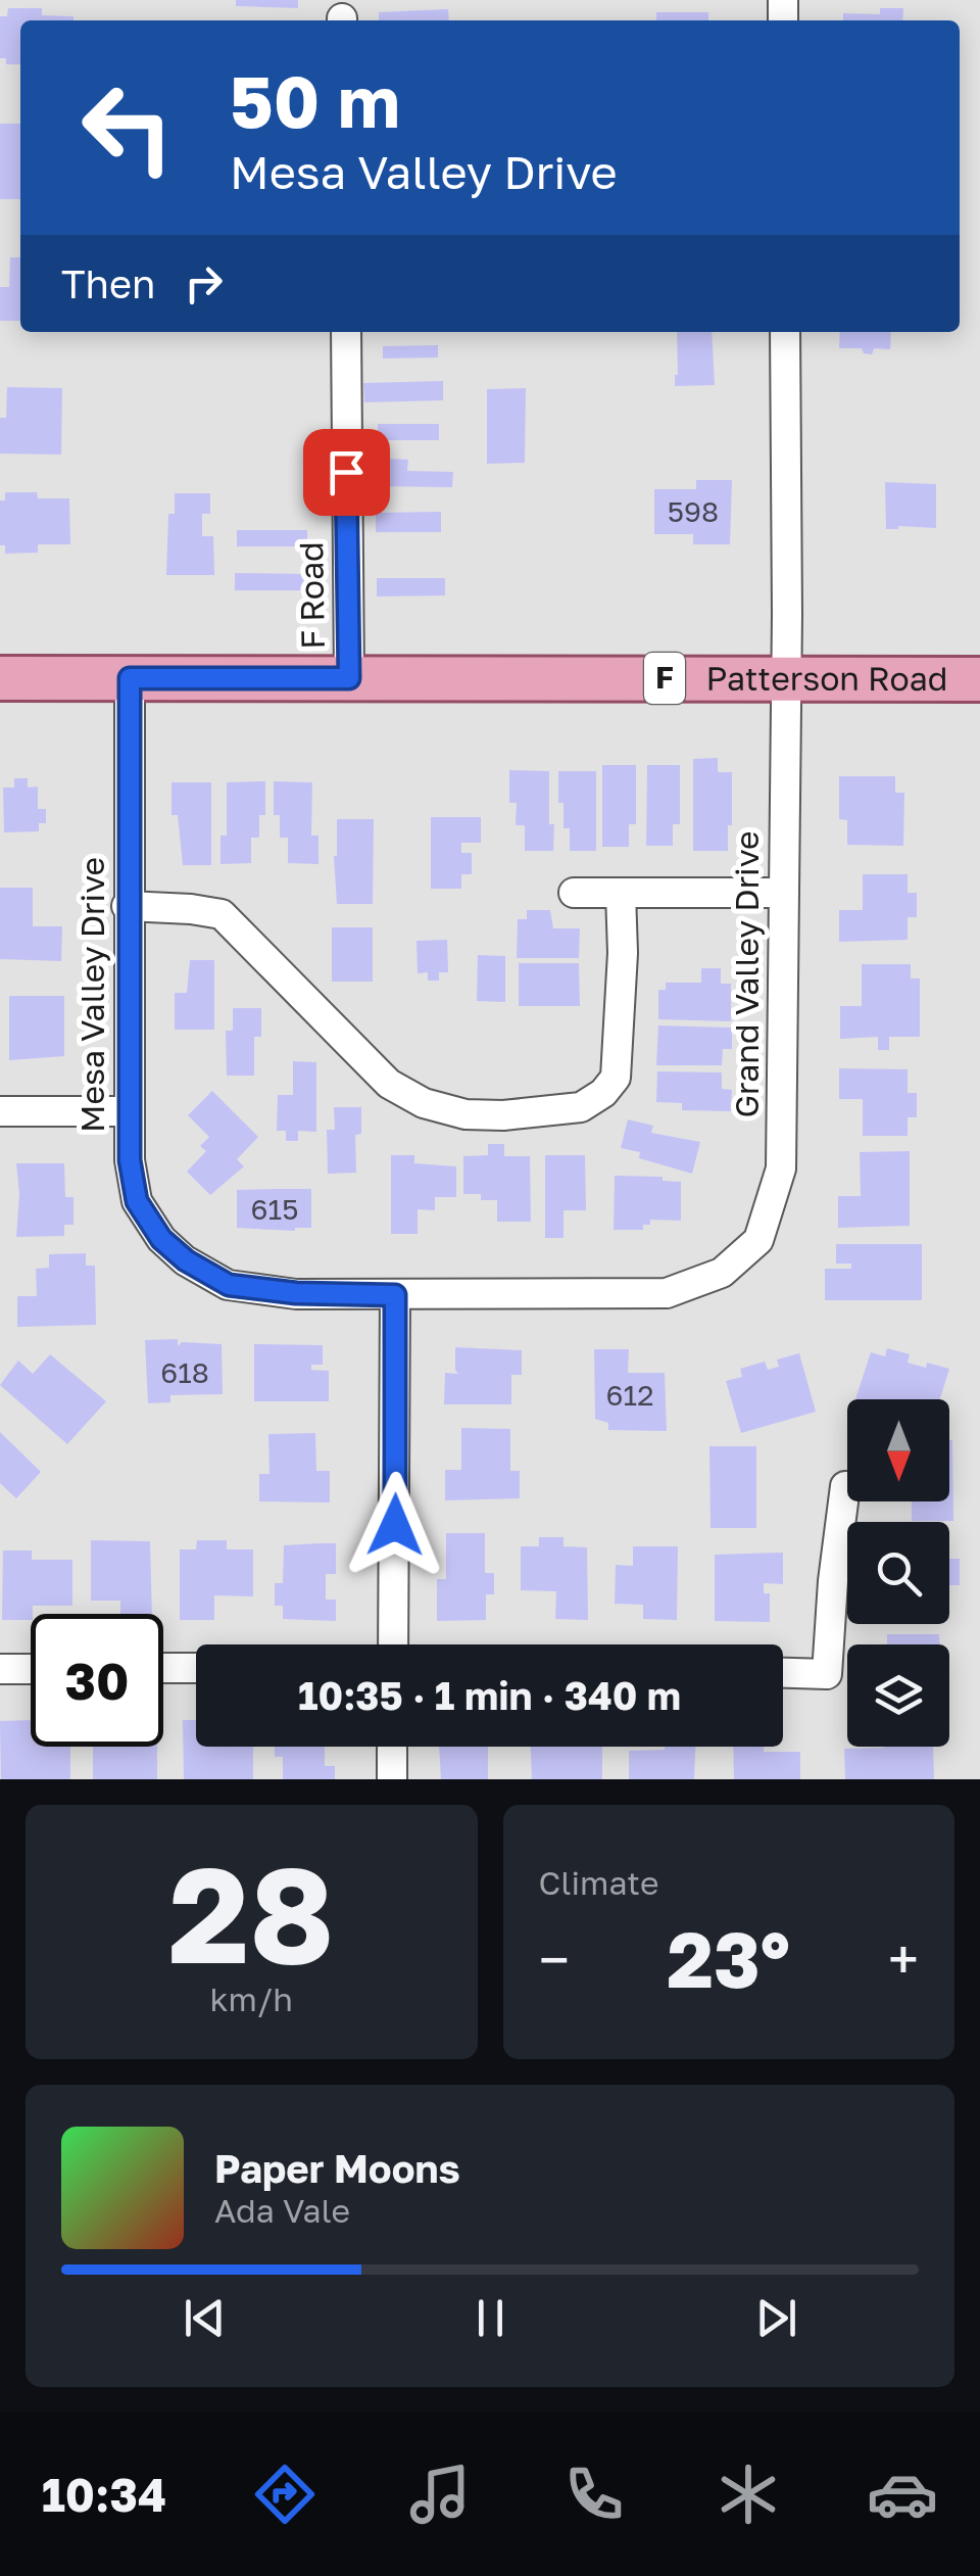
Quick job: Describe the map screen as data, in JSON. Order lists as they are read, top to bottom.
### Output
{
  "streets": {
    "main road": ["F", "Patterson Road"],
    "street": ["F Road", "Grand Valley Drive", "Mesa Valley Drive"]
  },
  "crossings": [
    ["F Road", "Patterson Road"],
    ["Patterson Road", "Grand Valley Drive"],
    ["Patterson Road", "Mesa Valley Drive"],
    ["Grand Valley Drive", "Mesa Valley Drive"]
  ],
  "house_numbers": [
    "598",
    "615",
    "618",
    "612"
  ],
  "north": "bottom",
  "page": {
    "turn": ["50 m", "Mesa Valley Drive"],
    "then": "Then",
    "limit": "30",
    "trip": "10:35 · 1 min · 340 m",
    "tile": [
      ["28", "km/h"],
      "Climate"
    ],
    "heat": ["−", "23°", "+"],
    "song": ["Paper Moons", "Ada Vale"],
    "tabs": "10:34"
  }
}
